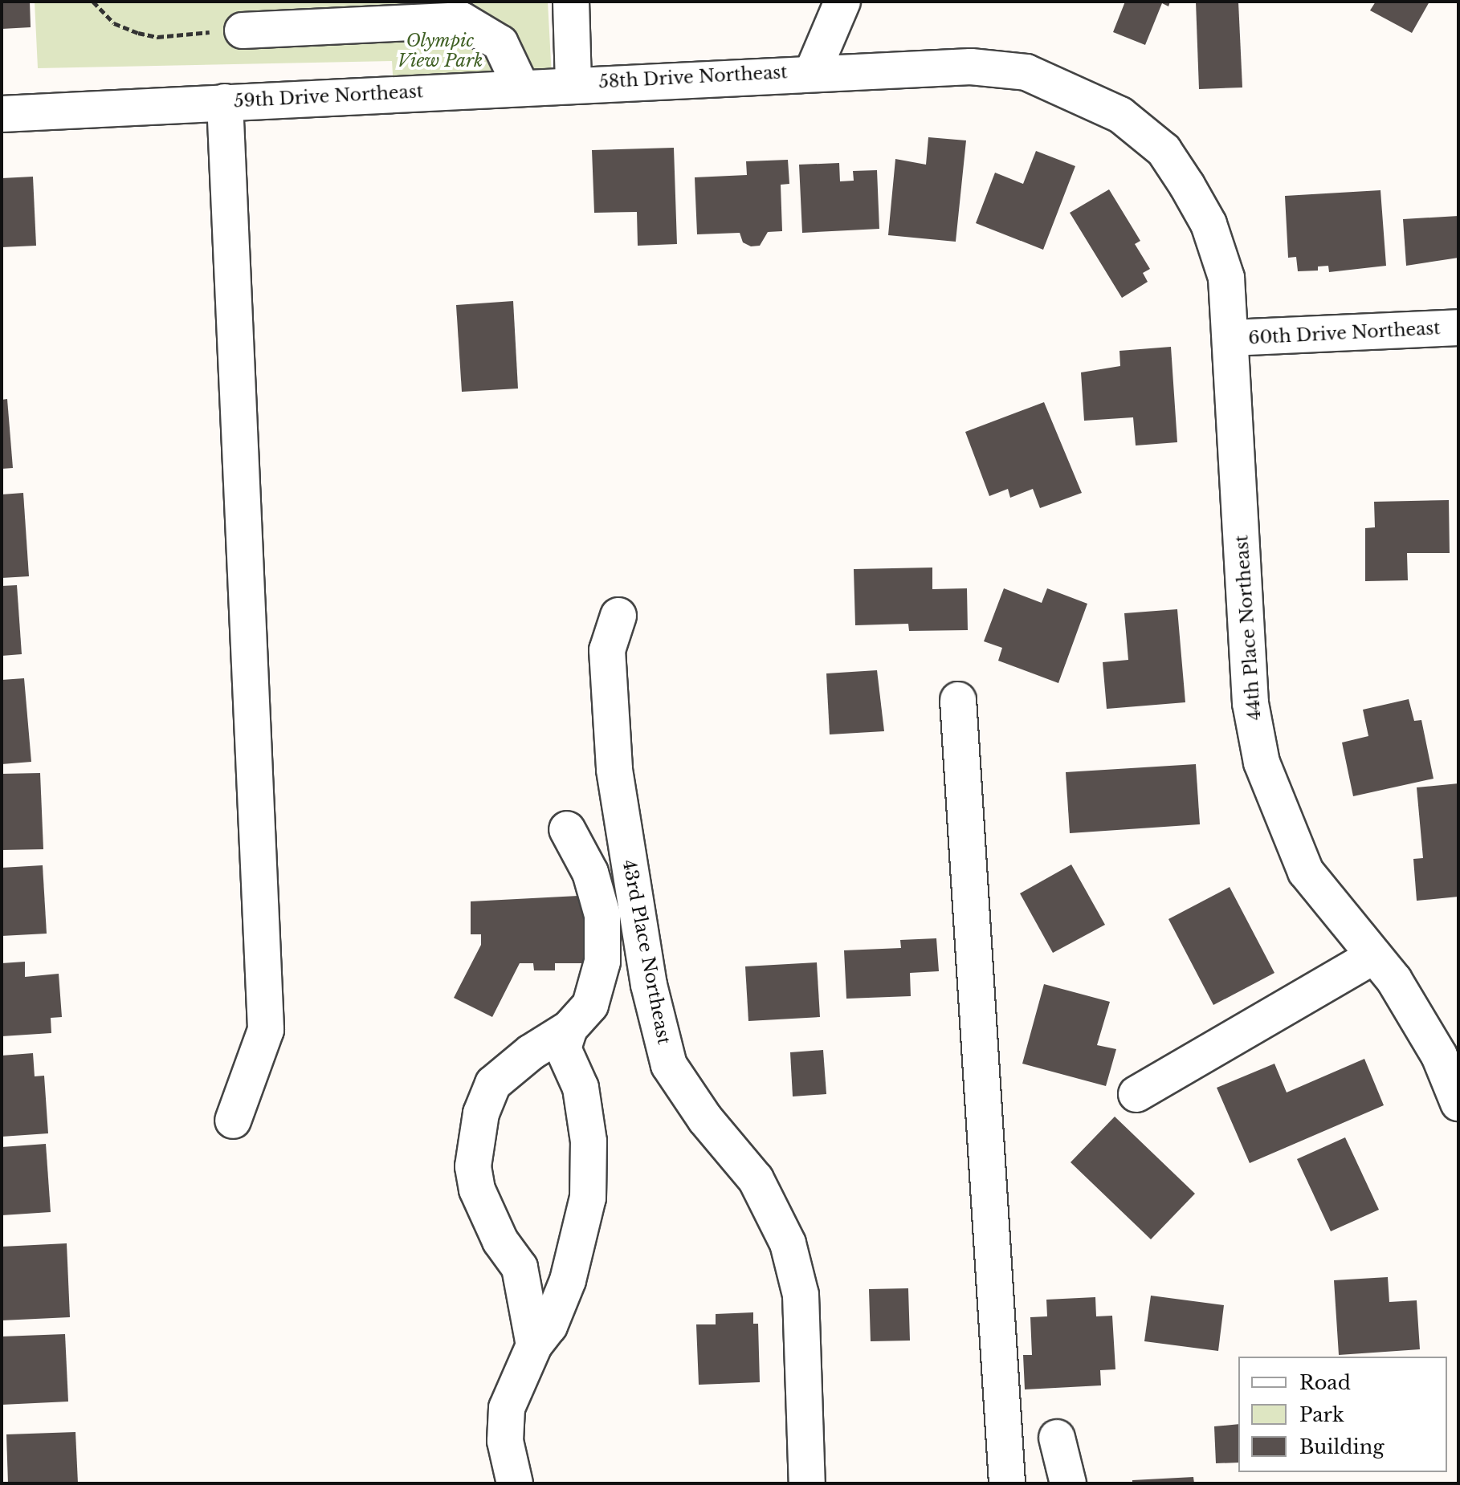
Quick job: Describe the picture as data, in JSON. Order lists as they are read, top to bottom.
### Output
{
  "streets": {
    "street": [
      "58th Drive Northeast",
      "59th Drive Northeast",
      "60th Drive Northeast",
      "44th Place Northeast",
      "43rd Place Northeast"
    ]
  },
  "crossings": [
    ["58th Drive Northeast", "59th Drive Northeast"],
    ["58th Drive Northeast", "44th Place Northeast"],
    ["60th Drive Northeast", "44th Place Northeast"]
  ],
  "parks": ["Olympic View Park"],
  "legend": ["Road", "Park", "Building"]
}
